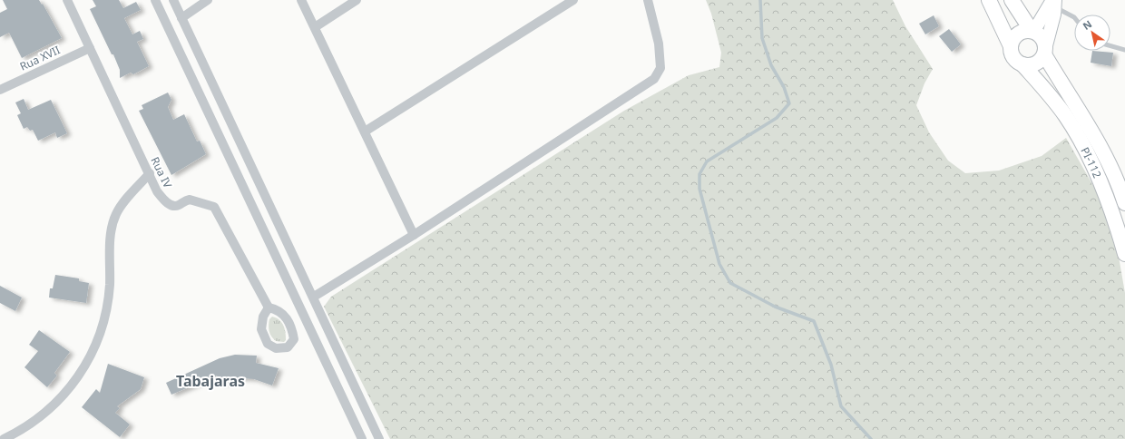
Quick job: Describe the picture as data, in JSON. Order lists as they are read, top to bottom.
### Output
{
  "streets": {
    "main road": ["PI-112"],
    "street": ["Rua XVII", "Rua IV"]
  },
  "crossings": [
    ["Rua XVII", "Rua IV"]
  ],
  "districts": ["Tabajaras"],
  "north": "top left"
}
